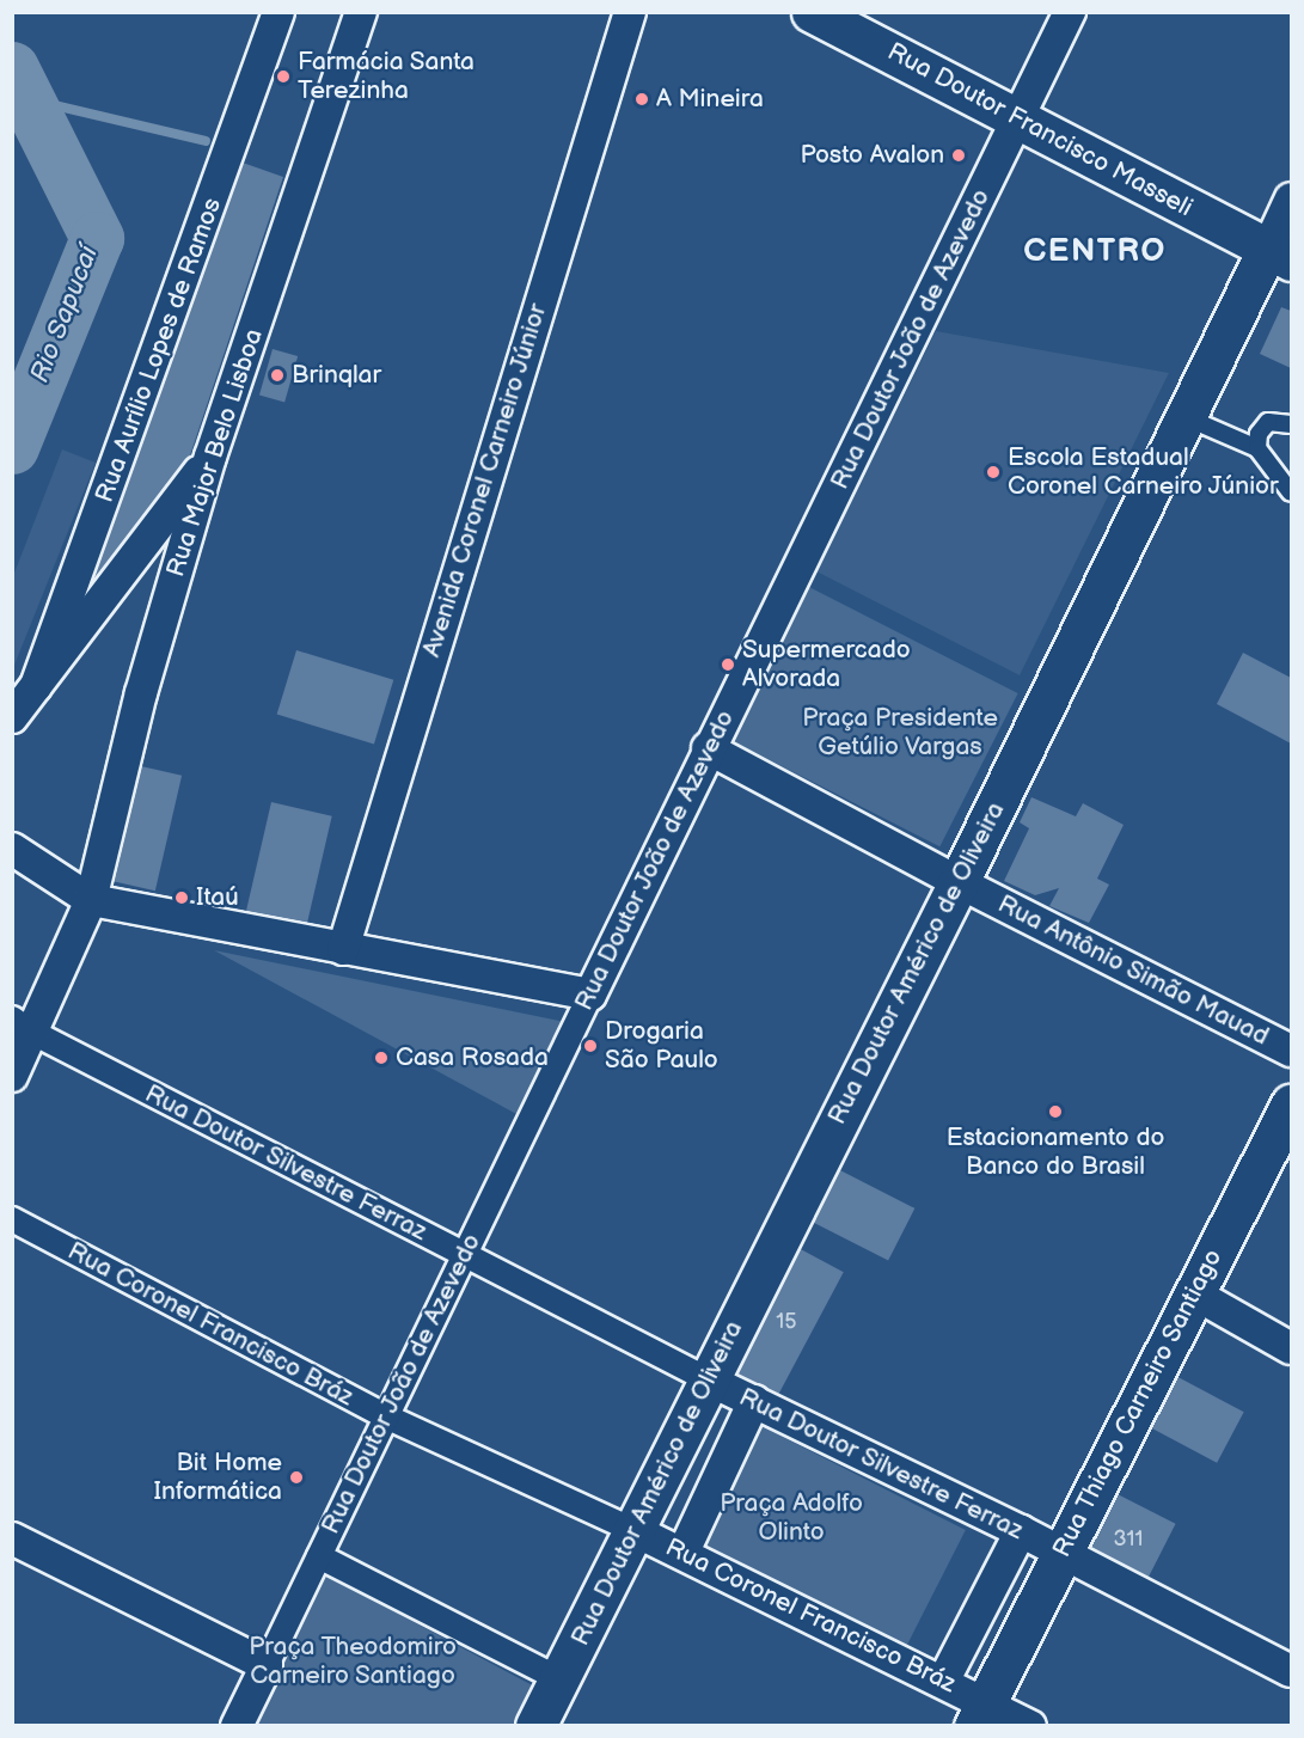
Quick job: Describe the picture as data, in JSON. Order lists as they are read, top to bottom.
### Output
{
  "streets": {
    "main road": ["Rua Doutor Francisco Masseli", "Rua Doutor Américo de Oliveira", "Rua Thiago Carneiro Santiago"],
    "street": [
      "Rua Doutor João de Azevedo",
      "Rua Aurílio Lopes de Ramos",
      "Rua Major Belo Lisboa",
      "Avenida Coronel Carneiro Júnior",
      "Rua Antônio Simão Mauad",
      "Rua Doutor Silvestre Ferraz",
      "Rua Coronel Francisco Bráz"
    ]
  },
  "crossings": [
    ["Rua Doutor Francisco Masseli", "Rua Doutor João de Azevedo"],
    ["Rua Doutor Francisco Masseli", "Rua Doutor Américo de Oliveira"],
    ["Rua Doutor João de Azevedo", "Rua Antônio Simão Mauad"],
    ["Rua Doutor João de Azevedo", "Rua Doutor Silvestre Ferraz"],
    ["Rua Doutor João de Azevedo", "Rua Coronel Francisco Bráz"],
    ["Rua Major Belo Lisboa", "Rua Doutor Silvestre Ferraz"],
    ["Rua Doutor Américo de Oliveira", "Rua Antônio Simão Mauad"],
    ["Rua Doutor Américo de Oliveira", "Rua Doutor Silvestre Ferraz"],
    ["Rua Doutor Américo de Oliveira", "Rua Coronel Francisco Bráz"],
    ["Rua Doutor Silvestre Ferraz", "Rua Thiago Carneiro Santiago"],
    ["Rua Coronel Francisco Bráz", "Rua Thiago Carneiro Santiago"]
  ],
  "districts": ["CENTRO"],
  "water": ["Rio Sapucaí"],
  "parks": ["Praça Presidente Getúlio Vargas", "Praça Adolfo Olinto", "Praça Theodomiro Carneiro Santiago"],
  "places": [
    "Farmácia Santa Terezinha",
    "A Mineira",
    "Posto Avalon",
    "Brinqlar",
    "Escola Estadual Coronel Carneiro Júnior",
    "Supermercado Alvorada",
    "Itaú",
    "Drogaria São Paulo",
    "Casa Rosada",
    "Estacionamento do Banco do Brasil",
    "Bit Home Informática"
  ],
  "house_numbers": ["15", "311"]
}
